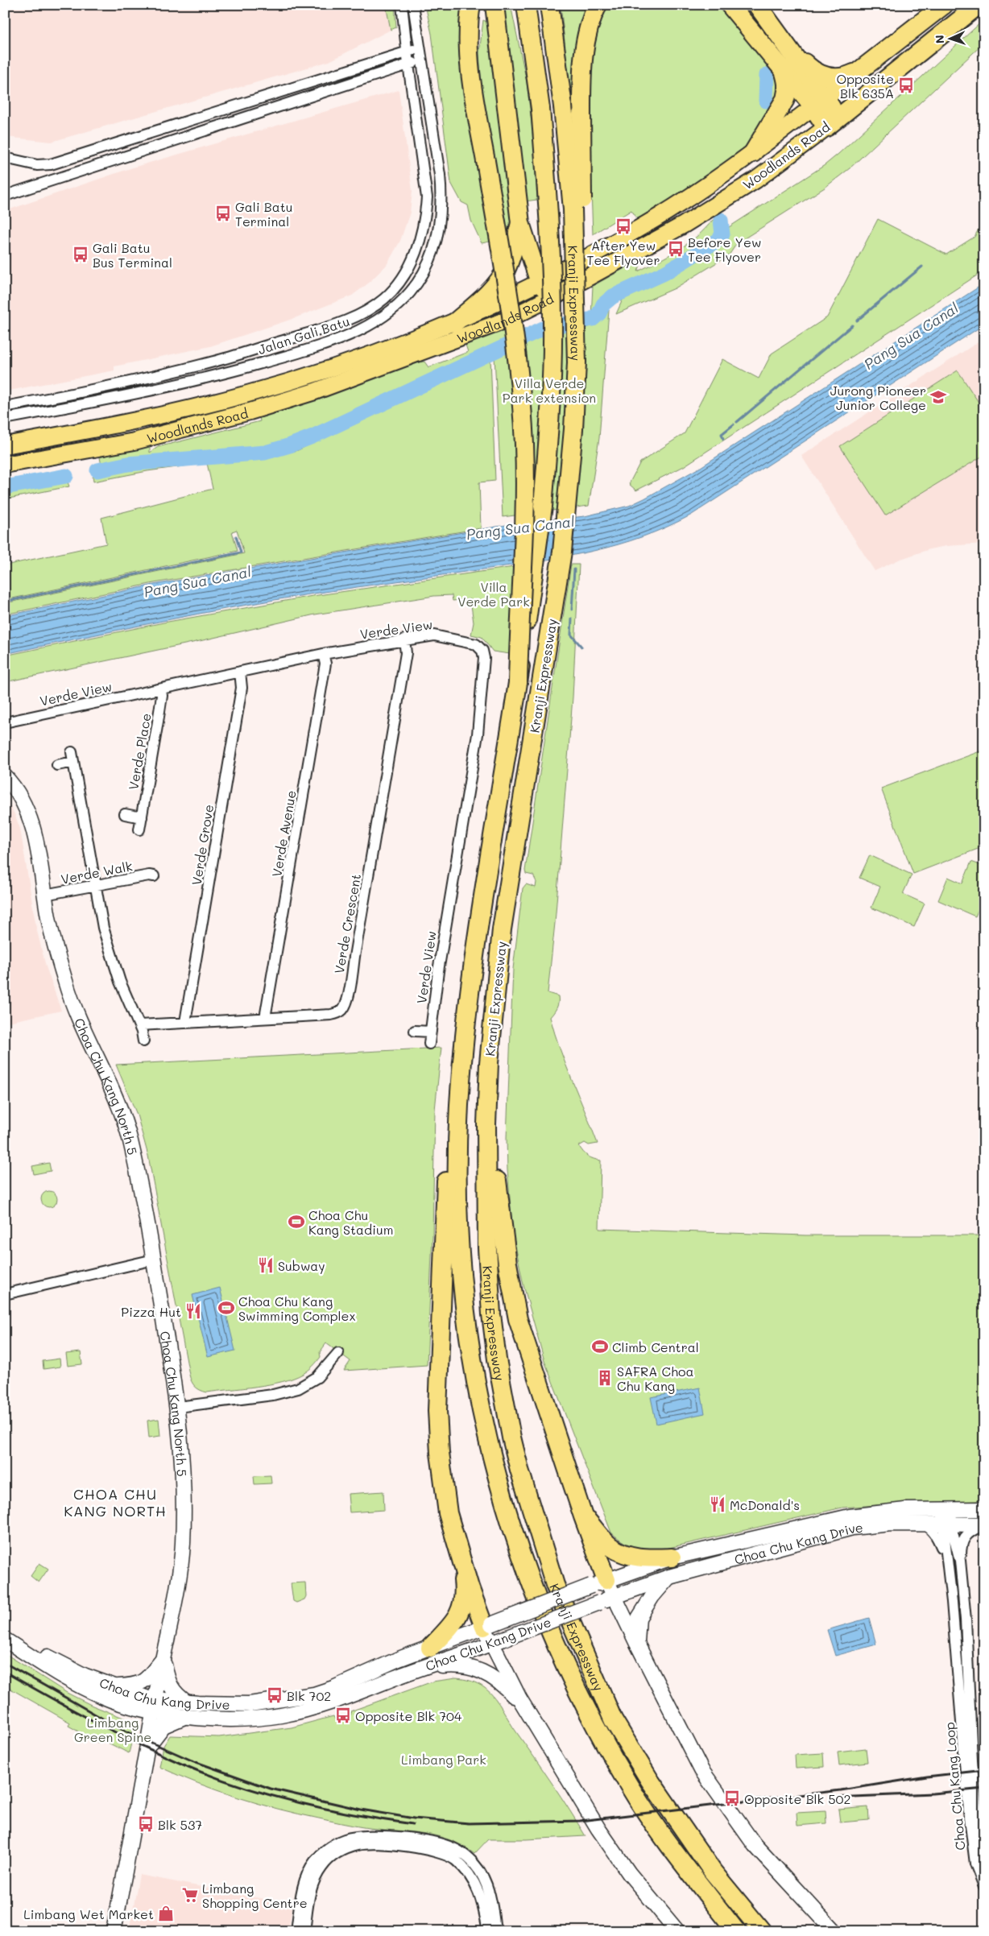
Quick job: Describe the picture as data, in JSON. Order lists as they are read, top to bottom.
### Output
{
  "streets": {
    "highway": ["Woodlands Road", "Kranji Expressway"],
    "main road": ["Choa Chu Kang North 5", "Choa Chu Kang Drive"],
    "street": [
      "Jalan Gali Batu",
      "Verde View",
      "Verde Place",
      "Verde Avenue",
      "Verde Grove",
      "Verde Walk",
      "Verde Crescent",
      "Choa Chu Kang Loop"
    ]
  },
  "crossings": [
    ["Verde View", "Verde Place"],
    ["Verde View", "Verde Avenue"],
    ["Verde View", "Verde Grove"],
    ["Verde View", "Verde Crescent"],
    ["Verde Avenue", "Verde Crescent"],
    ["Verde Grove", "Verde Crescent"],
    ["Verde Walk", "Choa Chu Kang North 5"],
    ["Choa Chu Kang North 5", "Choa Chu Kang Drive"],
    ["Choa Chu Kang Drive", "Choa Chu Kang Loop"]
  ],
  "districts": ["CHOA CHU KANG NORTH"],
  "water": ["Pang Sua Canal"],
  "parks": [
    "Villa Verde Park extension",
    "Villa Verde Park",
    "Limbang Green Spine",
    "Limbang Park"
  ],
  "places": {
    "bus stop": [
      "Opposite Blk 635A",
      "Gali Batu Terminal",
      "After Yew Tee Flyover",
      "Before Yew Tee Flyover",
      "Gali Batu Bus Terminal",
      "Blk 702",
      "Opposite Blk 704",
      "Opposite Blk 502",
      "Blk 537"
    ],
    "school or university": ["Jurong Pioneer Junior College"],
    "sports": ["Choa Chu Kang Stadium", "Choa Chu Kang Swimming Complex", "Climb Central"],
    "restaurant": ["Subway", "Pizza Hut", "McDonald's"],
    "building": ["SAFRA Choa Chu Kang"],
    "supermarket": ["Limbang Shopping Centre"],
    "shop": ["Limbang Wet Market"]
  },
  "north": "left"
}
